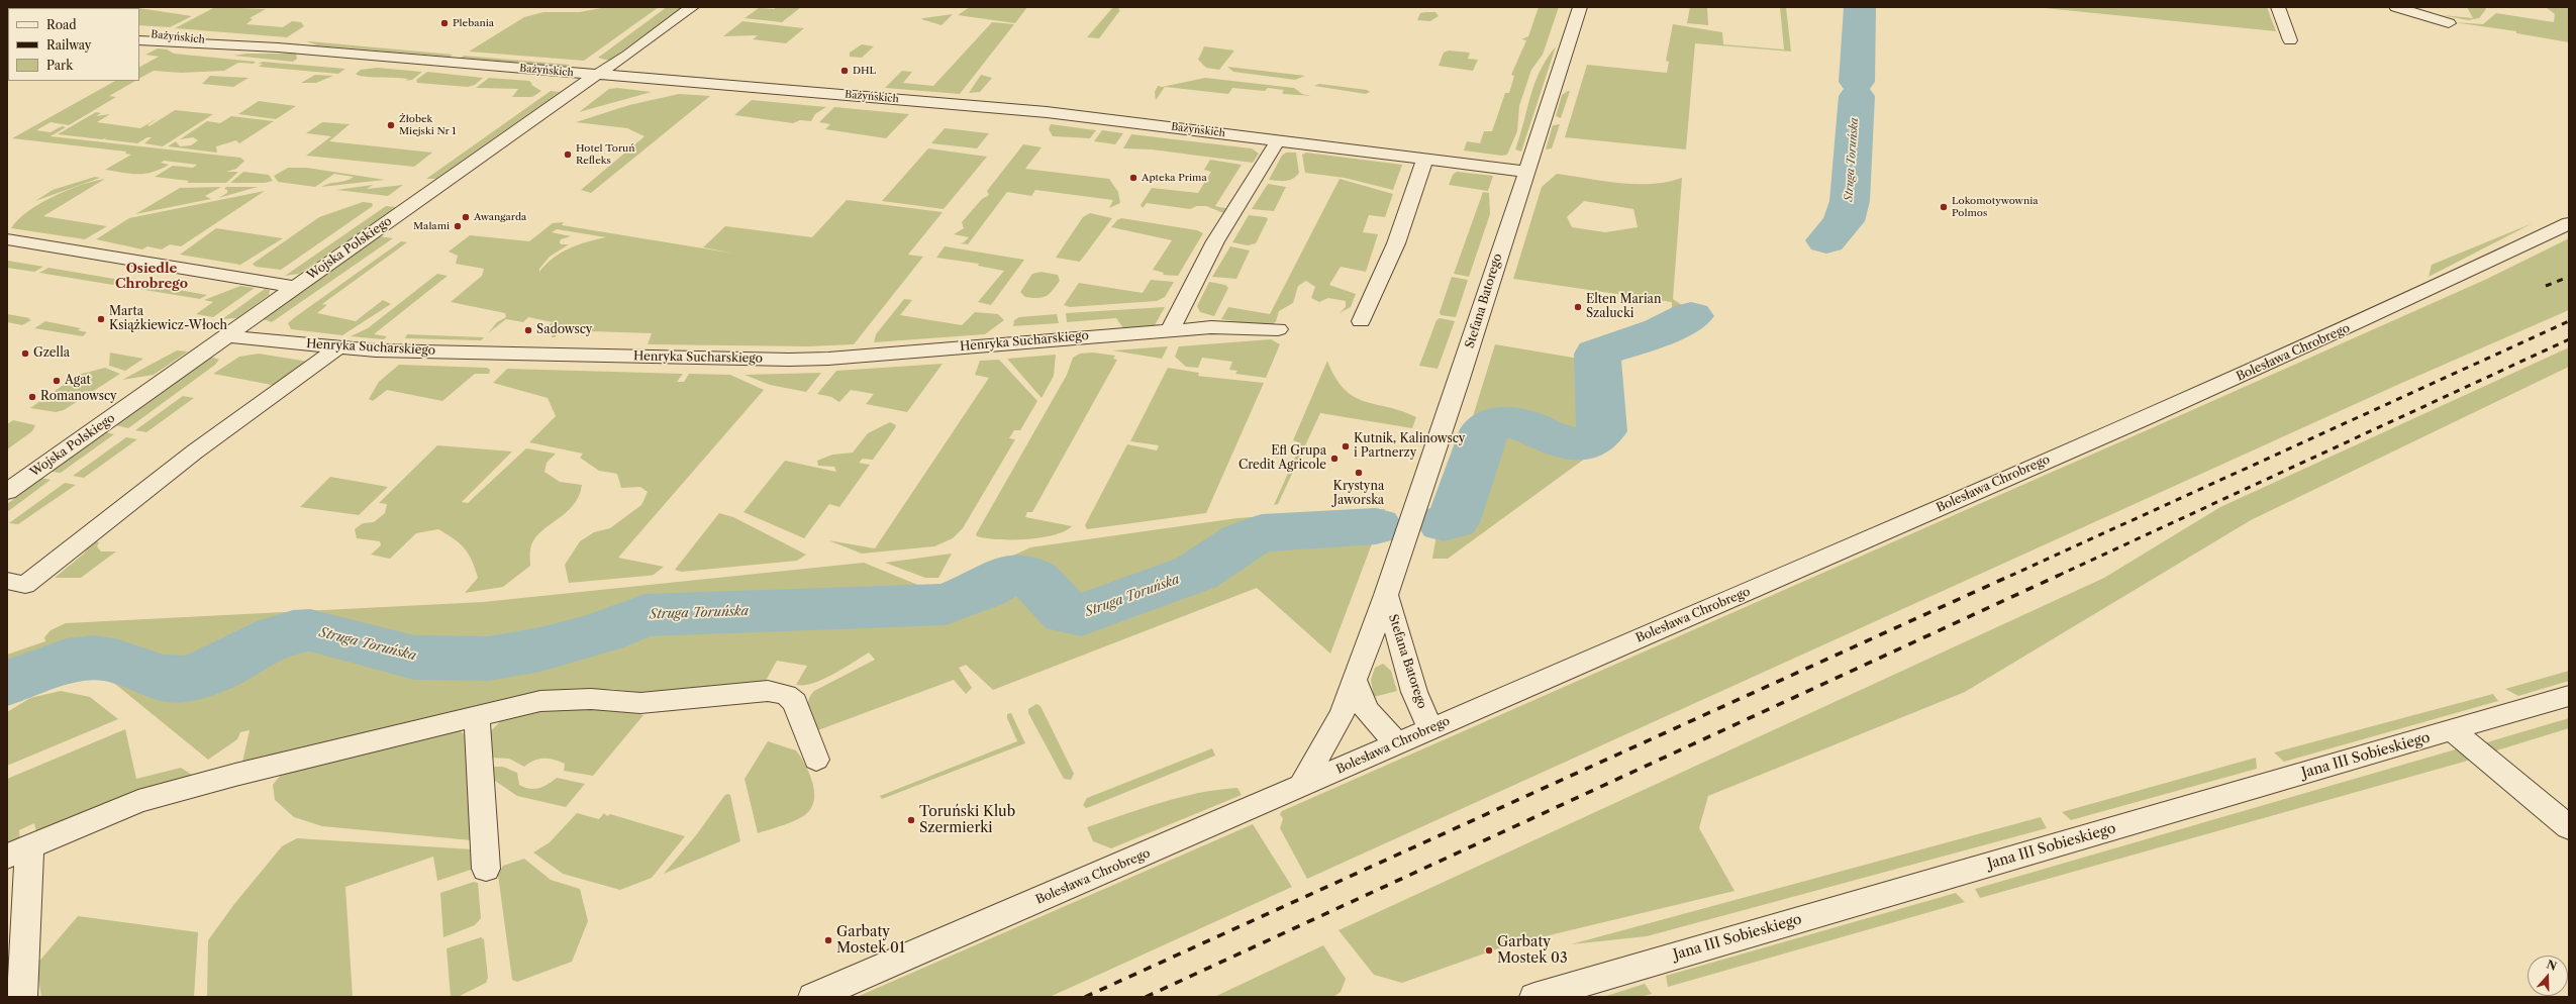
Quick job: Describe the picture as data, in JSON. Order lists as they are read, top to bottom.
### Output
{
  "streets": {
    "street": [
      "Bażyńskich",
      "Wojska Polskiego",
      "Stefana Batorego",
      "Henryka Sucharskiego",
      "Bolesława Chrobrego",
      "Jana III Sobieskiego"
    ]
  },
  "crossings": [
    ["Bażyńskich", "Wojska Polskiego"],
    ["Bażyńskich", "Stefana Batorego"],
    ["Wojska Polskiego", "Henryka Sucharskiego"],
    ["Stefana Batorego", "Bolesława Chrobrego"]
  ],
  "districts": ["Osiedle Chrobrego"],
  "water": ["Struga Toruńska"],
  "places": [
    "Plebania",
    "DHL",
    "Żłobek Miejski Nr 1",
    "Hotel Toruń Refleks",
    "Apteka Prima",
    "Lokomotywownia Polmos",
    "Awangarda",
    "Malami",
    "Elten Marian Szalucki",
    "Marta Książkiewicz-Włoch",
    "Sadowscy",
    "Gzella",
    "Agat",
    "Romanowscy",
    "Kutnik, Kalinowscy i Partnerzy",
    "Efl Grupa Credit Agricole",
    "Krystyna Jaworska",
    "Toruński Klub Szermierki",
    "Garbaty Mostek 01",
    "Garbaty Mostek 03"
  ],
  "legend": ["Road", "Railway", "Park"],
  "north": "top"
}
